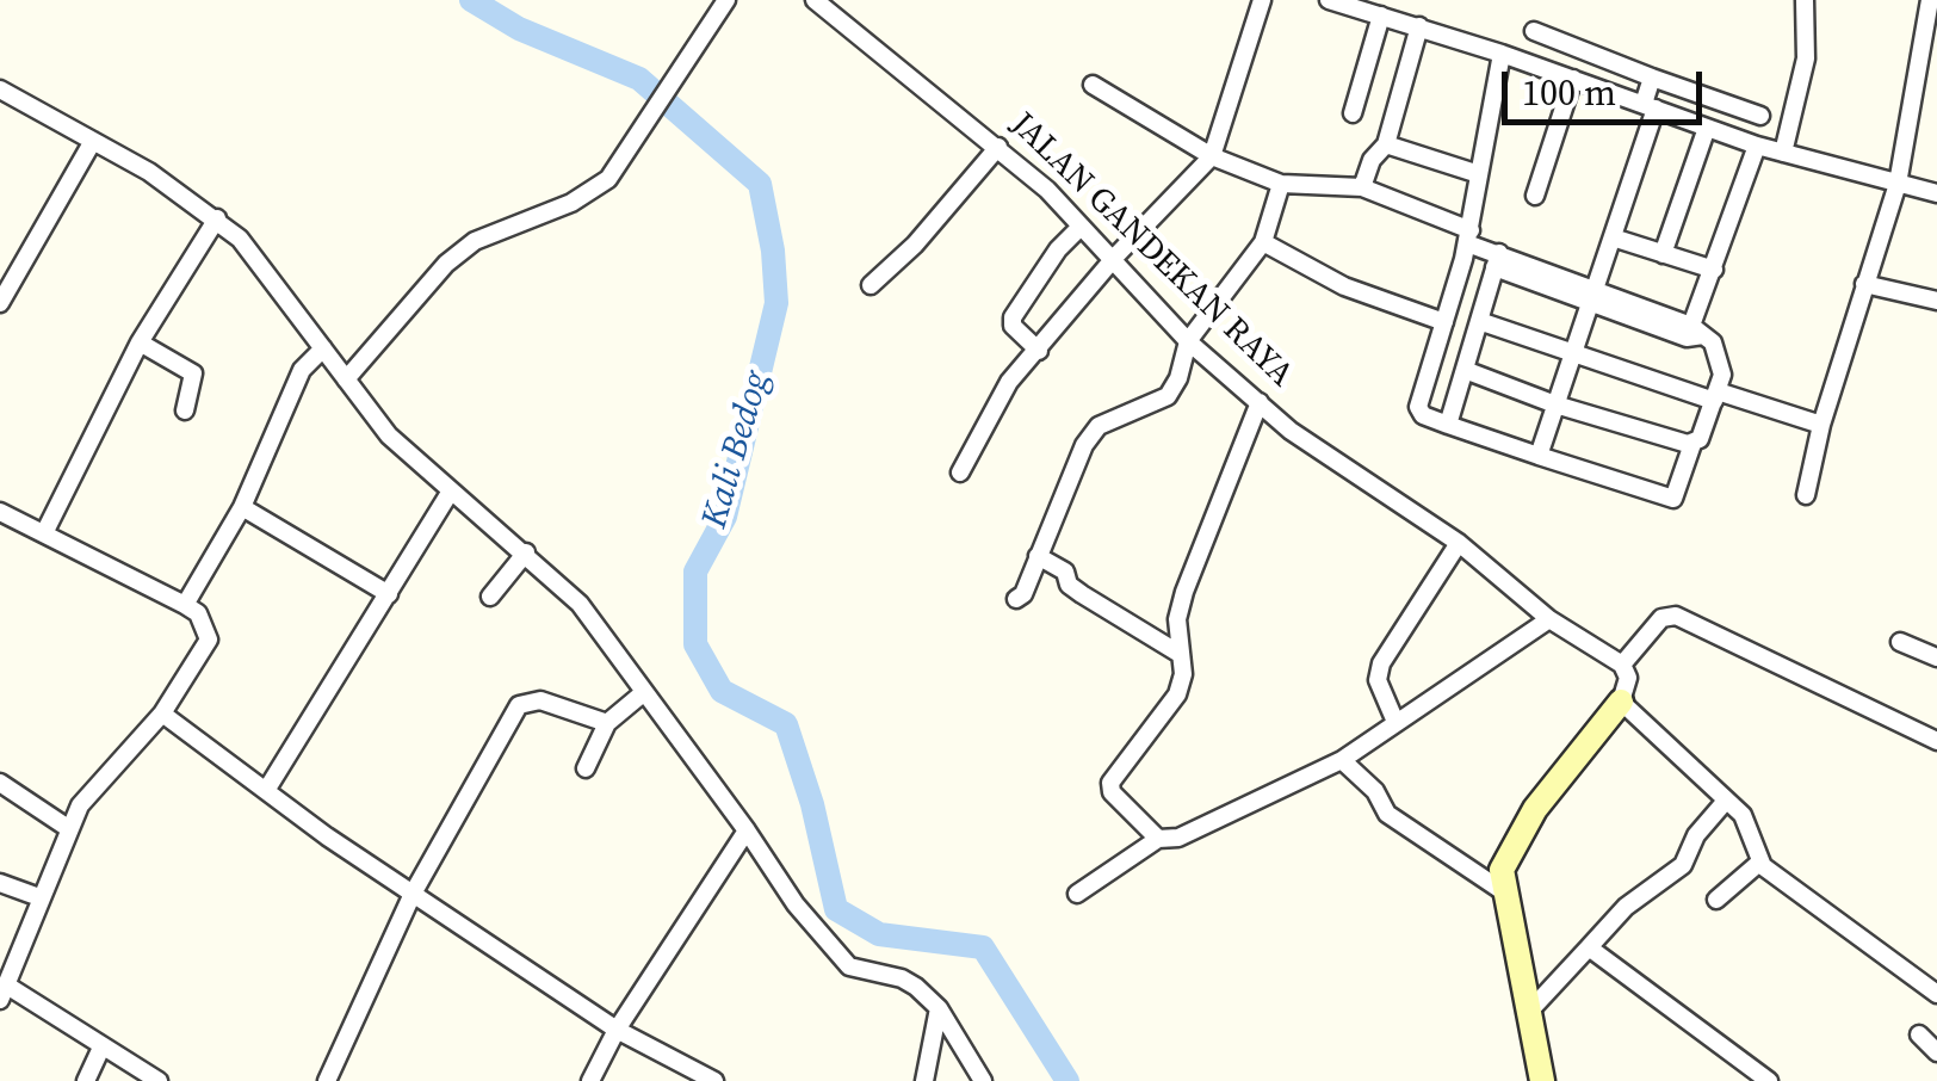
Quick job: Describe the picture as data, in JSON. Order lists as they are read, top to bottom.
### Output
{
  "streets": {
    "street": ["JALAN GANDEKAN RAYA"]
  },
  "water": ["Kali Bedog"],
  "scale_bar": "100 m"
}
